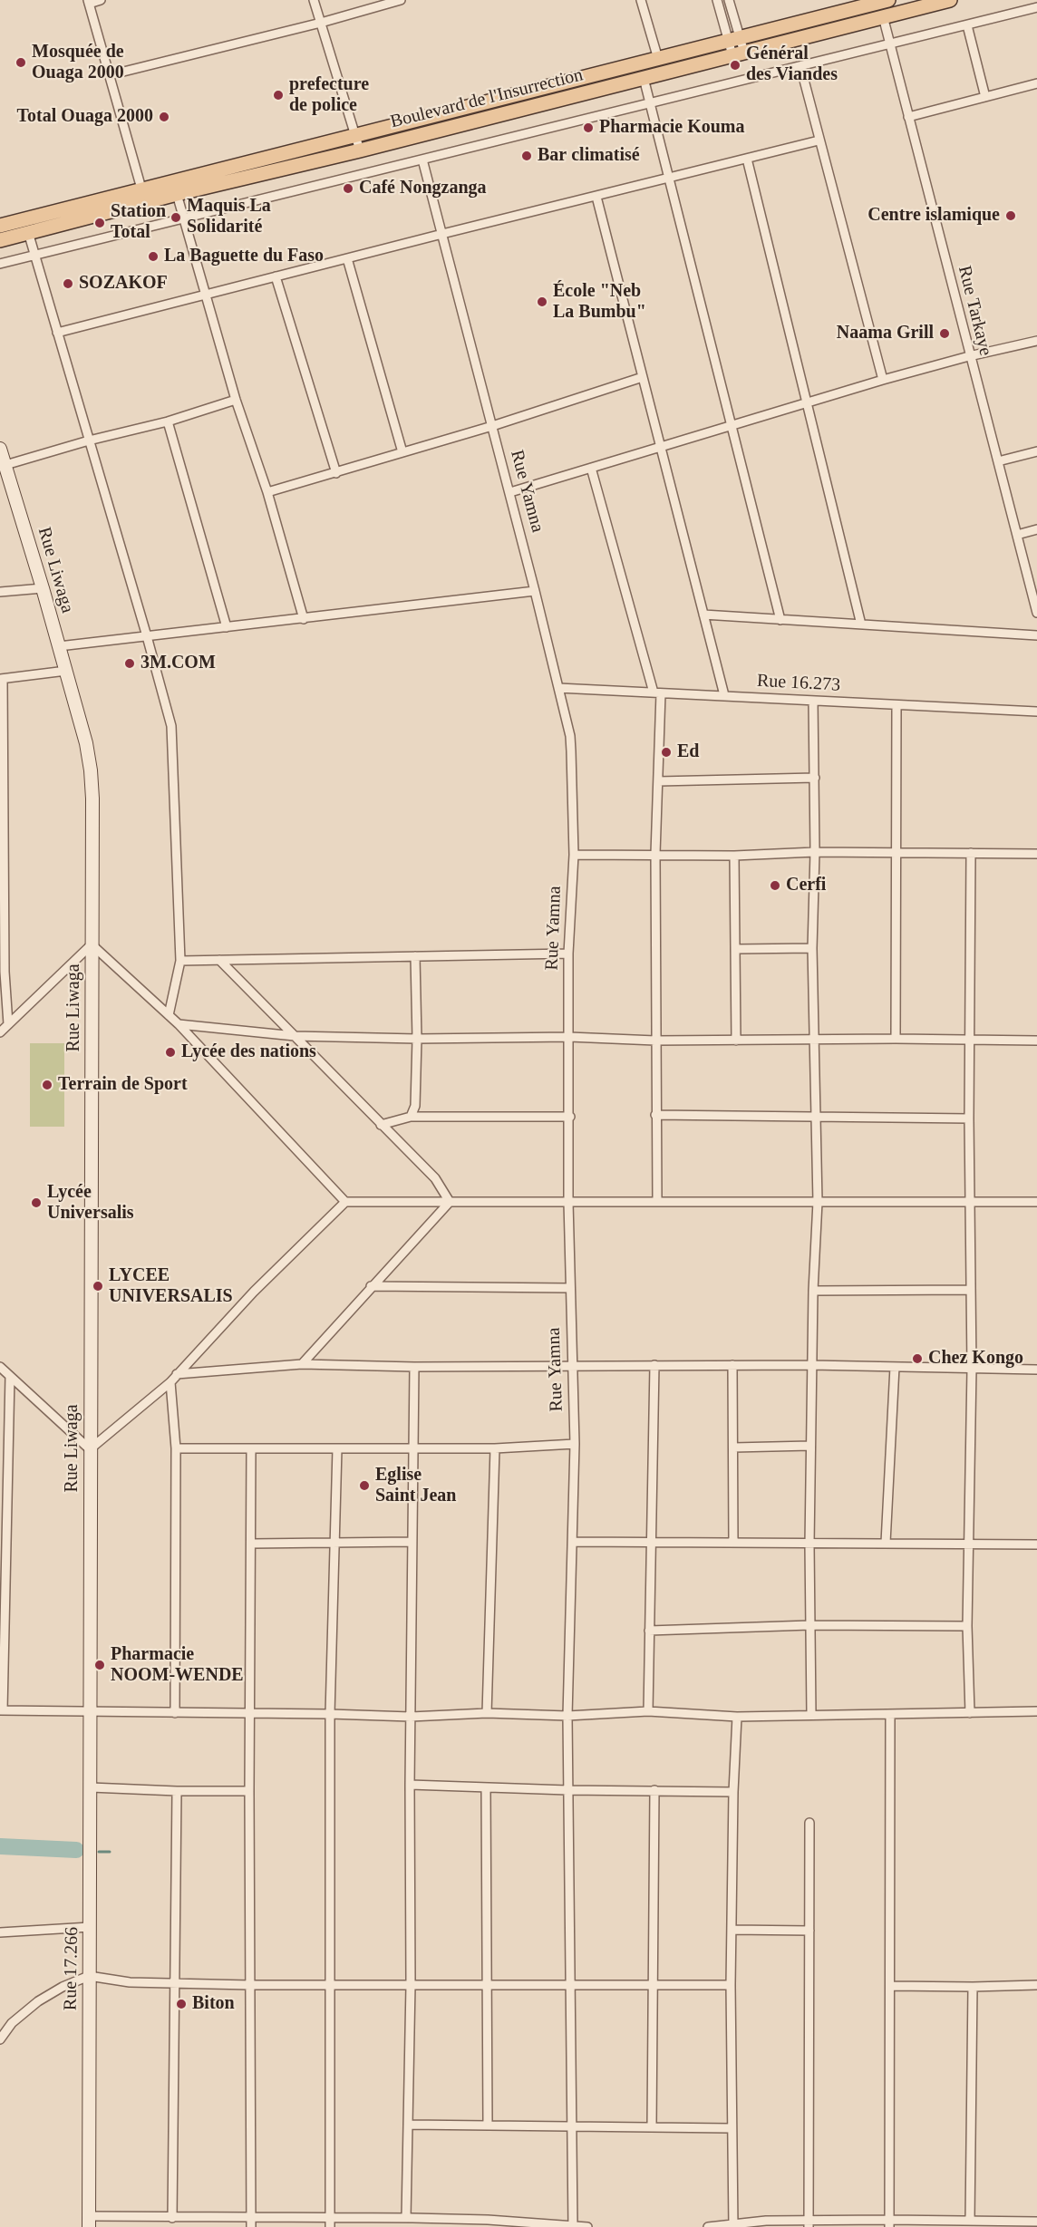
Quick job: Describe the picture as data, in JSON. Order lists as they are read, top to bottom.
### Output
{
  "streets": {
    "main road": ["Boulevard de l'Insurrection", "Rue Liwaga", "Rue 17.266"],
    "street": ["Rue Tarkaye", "Rue Yamna", "Rue 16.273"]
  },
  "crossings": [
    ["Boulevard de l'Insurrection", "Rue Tarkaye"],
    ["Rue Yamna", "Rue 16.273"],
    ["Rue Liwaga", "Rue 17.266"]
  ],
  "places": [
    "Mosquée de Ouaga 2000",
    "Général des Viandes",
    "prefecture de police",
    "Total Ouaga 2000",
    "Pharmacie Kouma",
    "Bar climatisé",
    "Café Nongzanga",
    "Centre islamique",
    "Maquis La Solidarité",
    "Station Total",
    "La Baguette du Faso",
    "SOZAKOF",
    "École \"Neb La Bumbu\"",
    "Naama Grill",
    "3M.COM",
    "Ed",
    "Cerfi",
    "Lycée des nations",
    "Terrain de Sport",
    "Lycée Universalis",
    "LYCEE UNIVERSALIS",
    "Chez Kongo",
    "Eglise Saint Jean",
    "Pharmacie NOOM-WENDE",
    "Biton"
  ]
}
